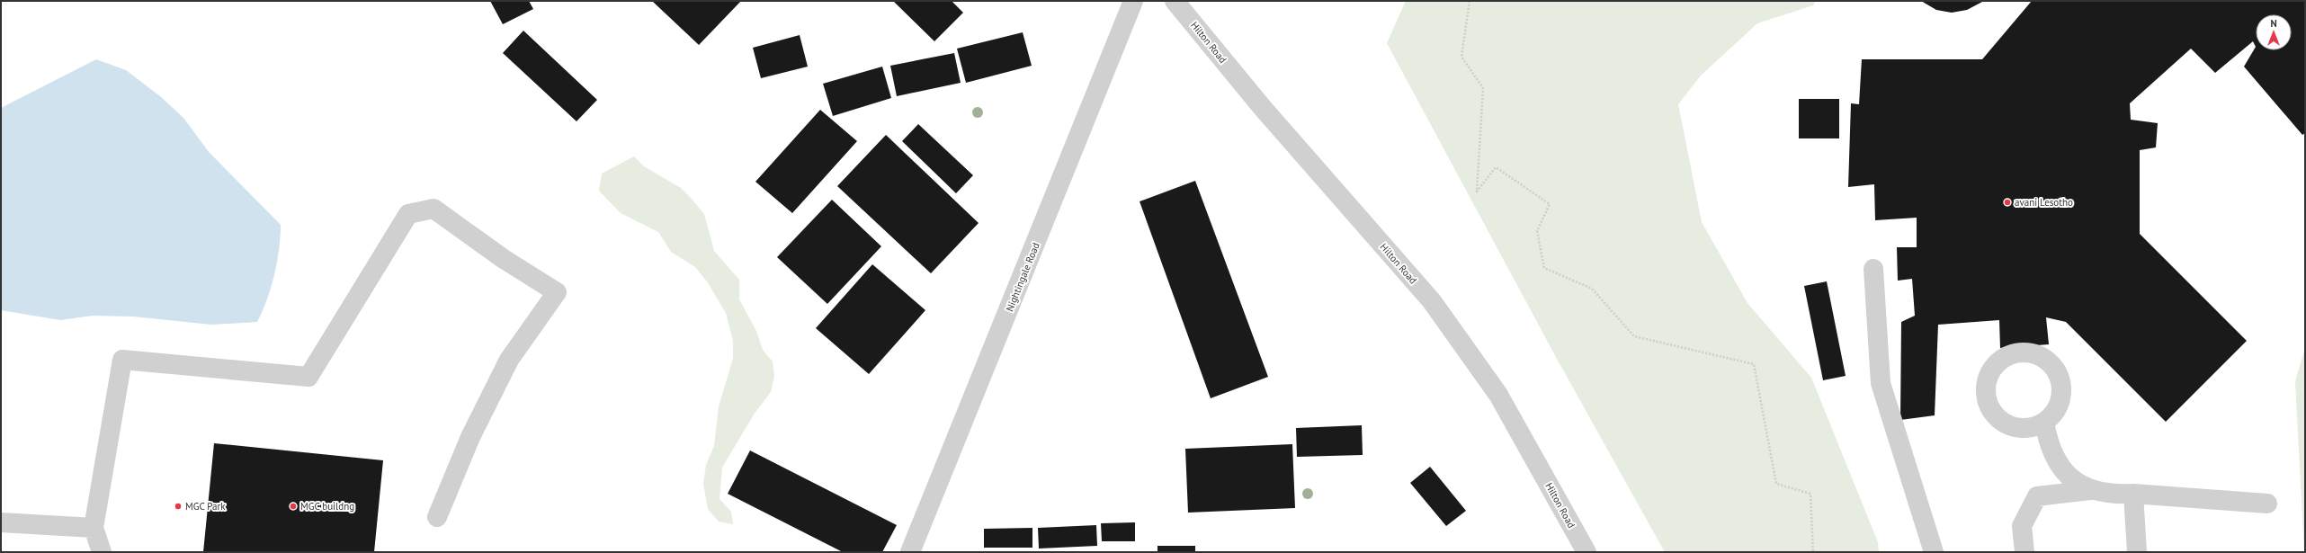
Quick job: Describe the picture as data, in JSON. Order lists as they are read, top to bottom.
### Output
{
  "streets": {
    "street": ["Hilton Road", "Nightingale Road"]
  },
  "places": ["avani Lesotho", "MGC Park", "MGC buildng"],
  "north": "top"
}
